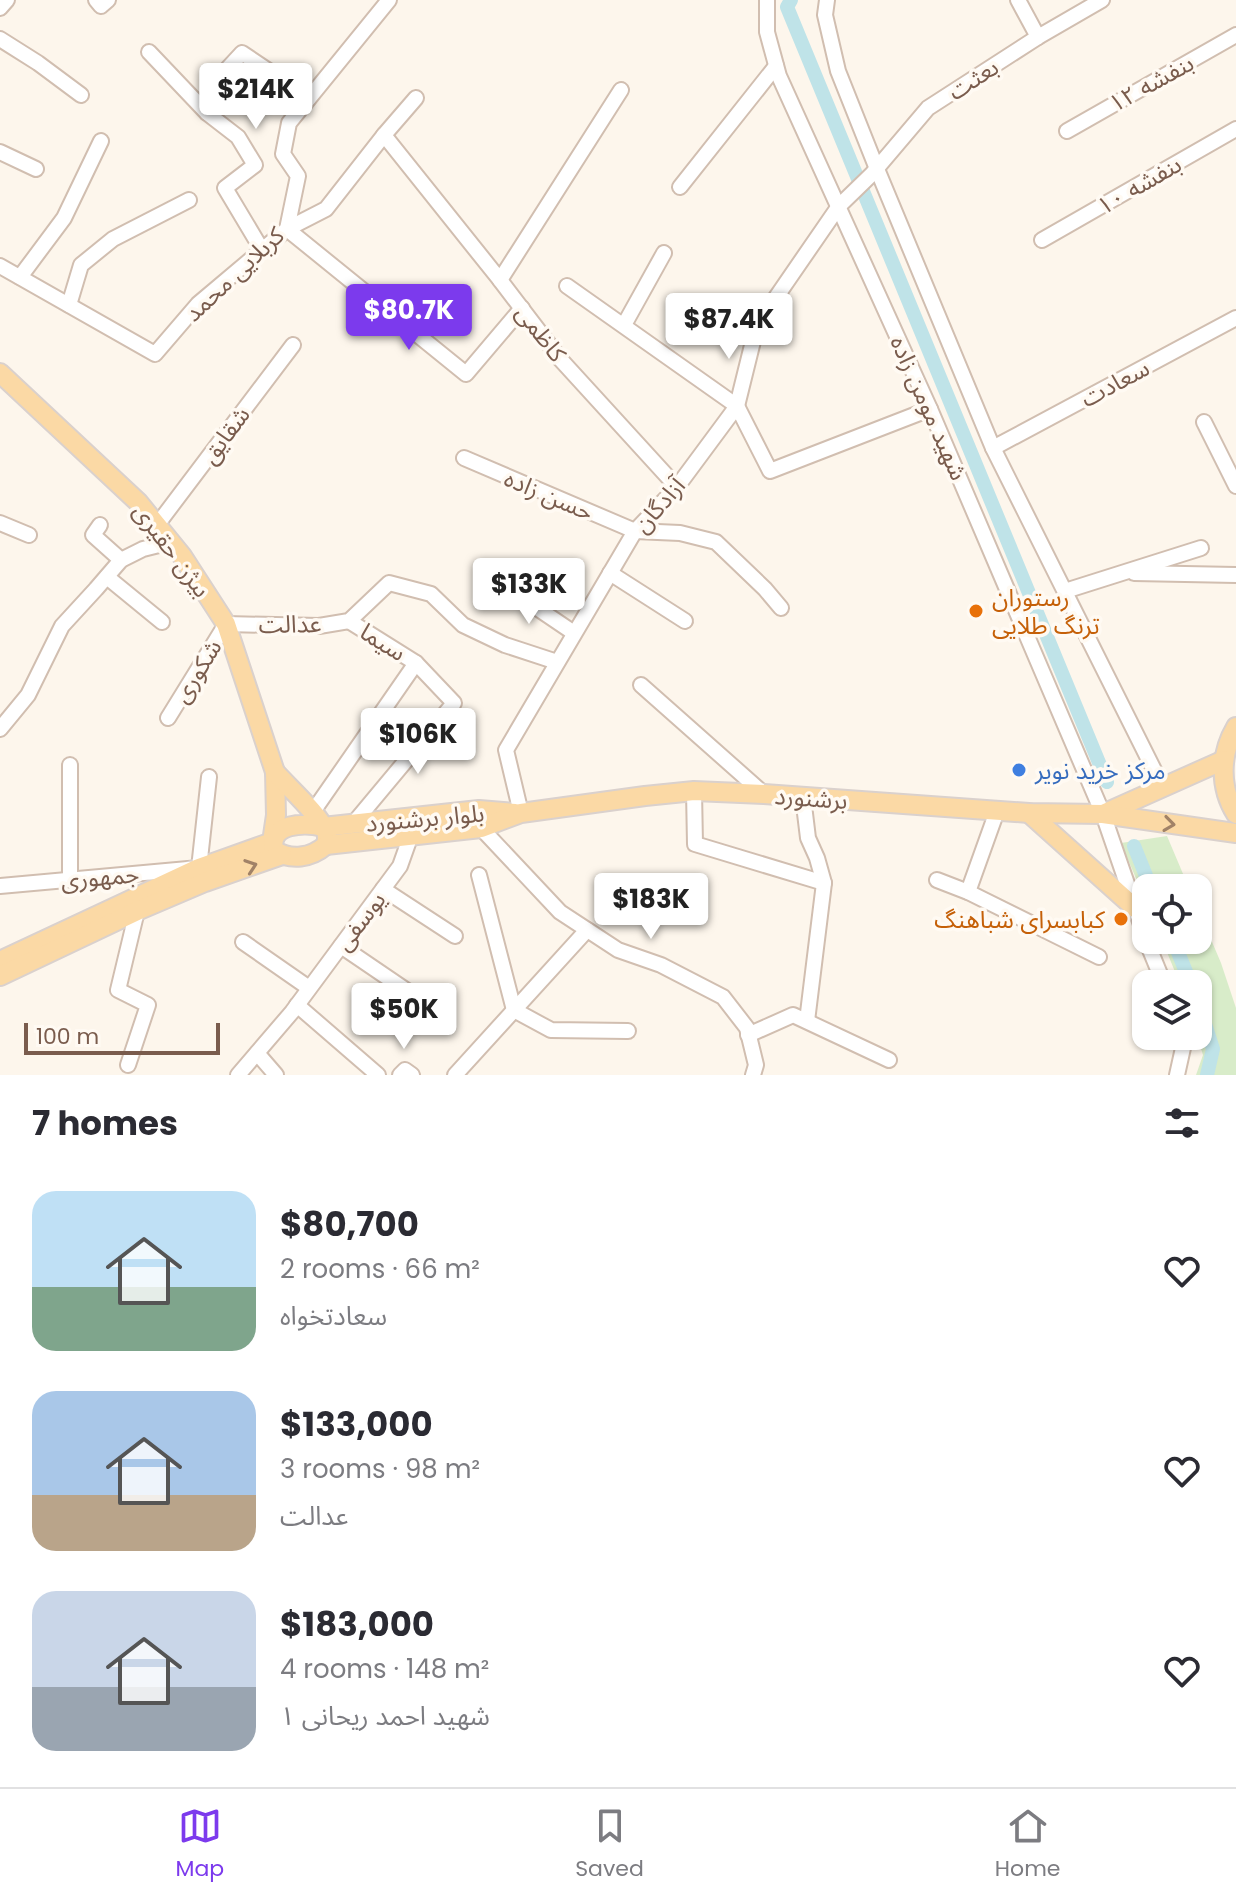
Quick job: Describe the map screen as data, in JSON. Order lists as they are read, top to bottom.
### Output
{
  "streets": {
    "main road": ["بیژن حقیری", "برشنورد", "بلوار برشنورد"],
    "street": [
      "بعثت",
      "بنفشه ۱۲",
      "بنفشه ۱۰",
      "کربلایی محمد",
      "کاظمی",
      "سعادت",
      "شهید مومن زاده",
      "شقایق",
      "حسن زاده",
      "آزادگان",
      "عدالت",
      "سیما",
      "شکوری",
      "جمهوری",
      "یوسفی"
    ]
  },
  "crossings": [
    ["بعثت", "آزادگان"],
    ["کاظمی", "آزادگان"],
    ["شهید مومن زاده", "آزادگان"],
    ["شهید مومن زاده", "برشنورد"],
    ["شقایق", "بیژن حقیری"],
    ["حسن زاده", "آزادگان"],
    ["آزادگان", "عدالت"],
    ["آزادگان", "برشنورد"],
    ["آزادگان", "بلوار برشنورد"],
    ["بیژن حقیری", "عدالت"],
    ["بیژن حقیری", "شکوری"],
    ["عدالت", "سیما"],
    ["عدالت", "شکوری"],
    ["سیما", "بلوار برشنورد"],
    ["برشنورد", "بلوار برشنورد"],
    ["بلوار برشنورد", "یوسفی"]
  ],
  "places": ["رستوران ترنگ طلایی", "مرکز خرید نویر", "کبابسرای شباهنگ"],
  "scale_bar": "100 m",
  "page": {
    "price": [
      "$214K",
      "$80.7K",
      "$87.4K",
      "$133K",
      "$106K",
      "$183K",
      "$50K"
    ],
    "scale": "100 m",
    "heading": "7 homes",
    "list": [
      {
        "name": "$80,700",
        "note": "2 rooms · 66 m² · سعادتخواه"
      },
      {
        "name": "$133,000",
        "note": "3 rooms · 98 m² · عدالت"
      },
      {
        "name": "$183,000",
        "note": "4 rooms · 148 m² · شهید احمد ریحانی ۱"
      }
    ],
    "tabs": ["Map", "Saved", "Home"]
  }
}
